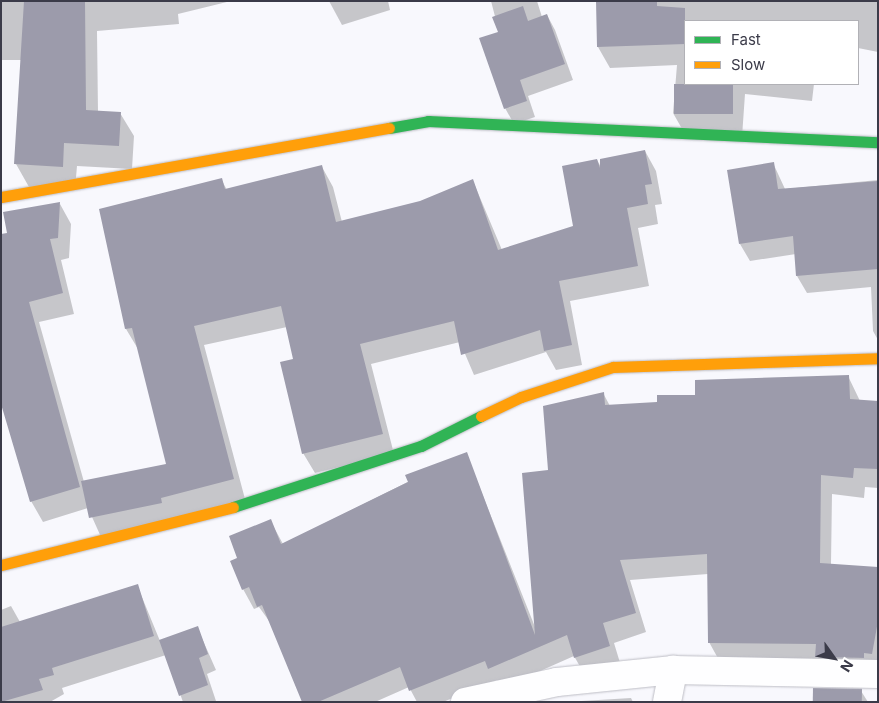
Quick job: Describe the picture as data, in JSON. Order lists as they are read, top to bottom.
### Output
{
  "legend": ["Fast", "Slow"],
  "north": "bottom right"
}
